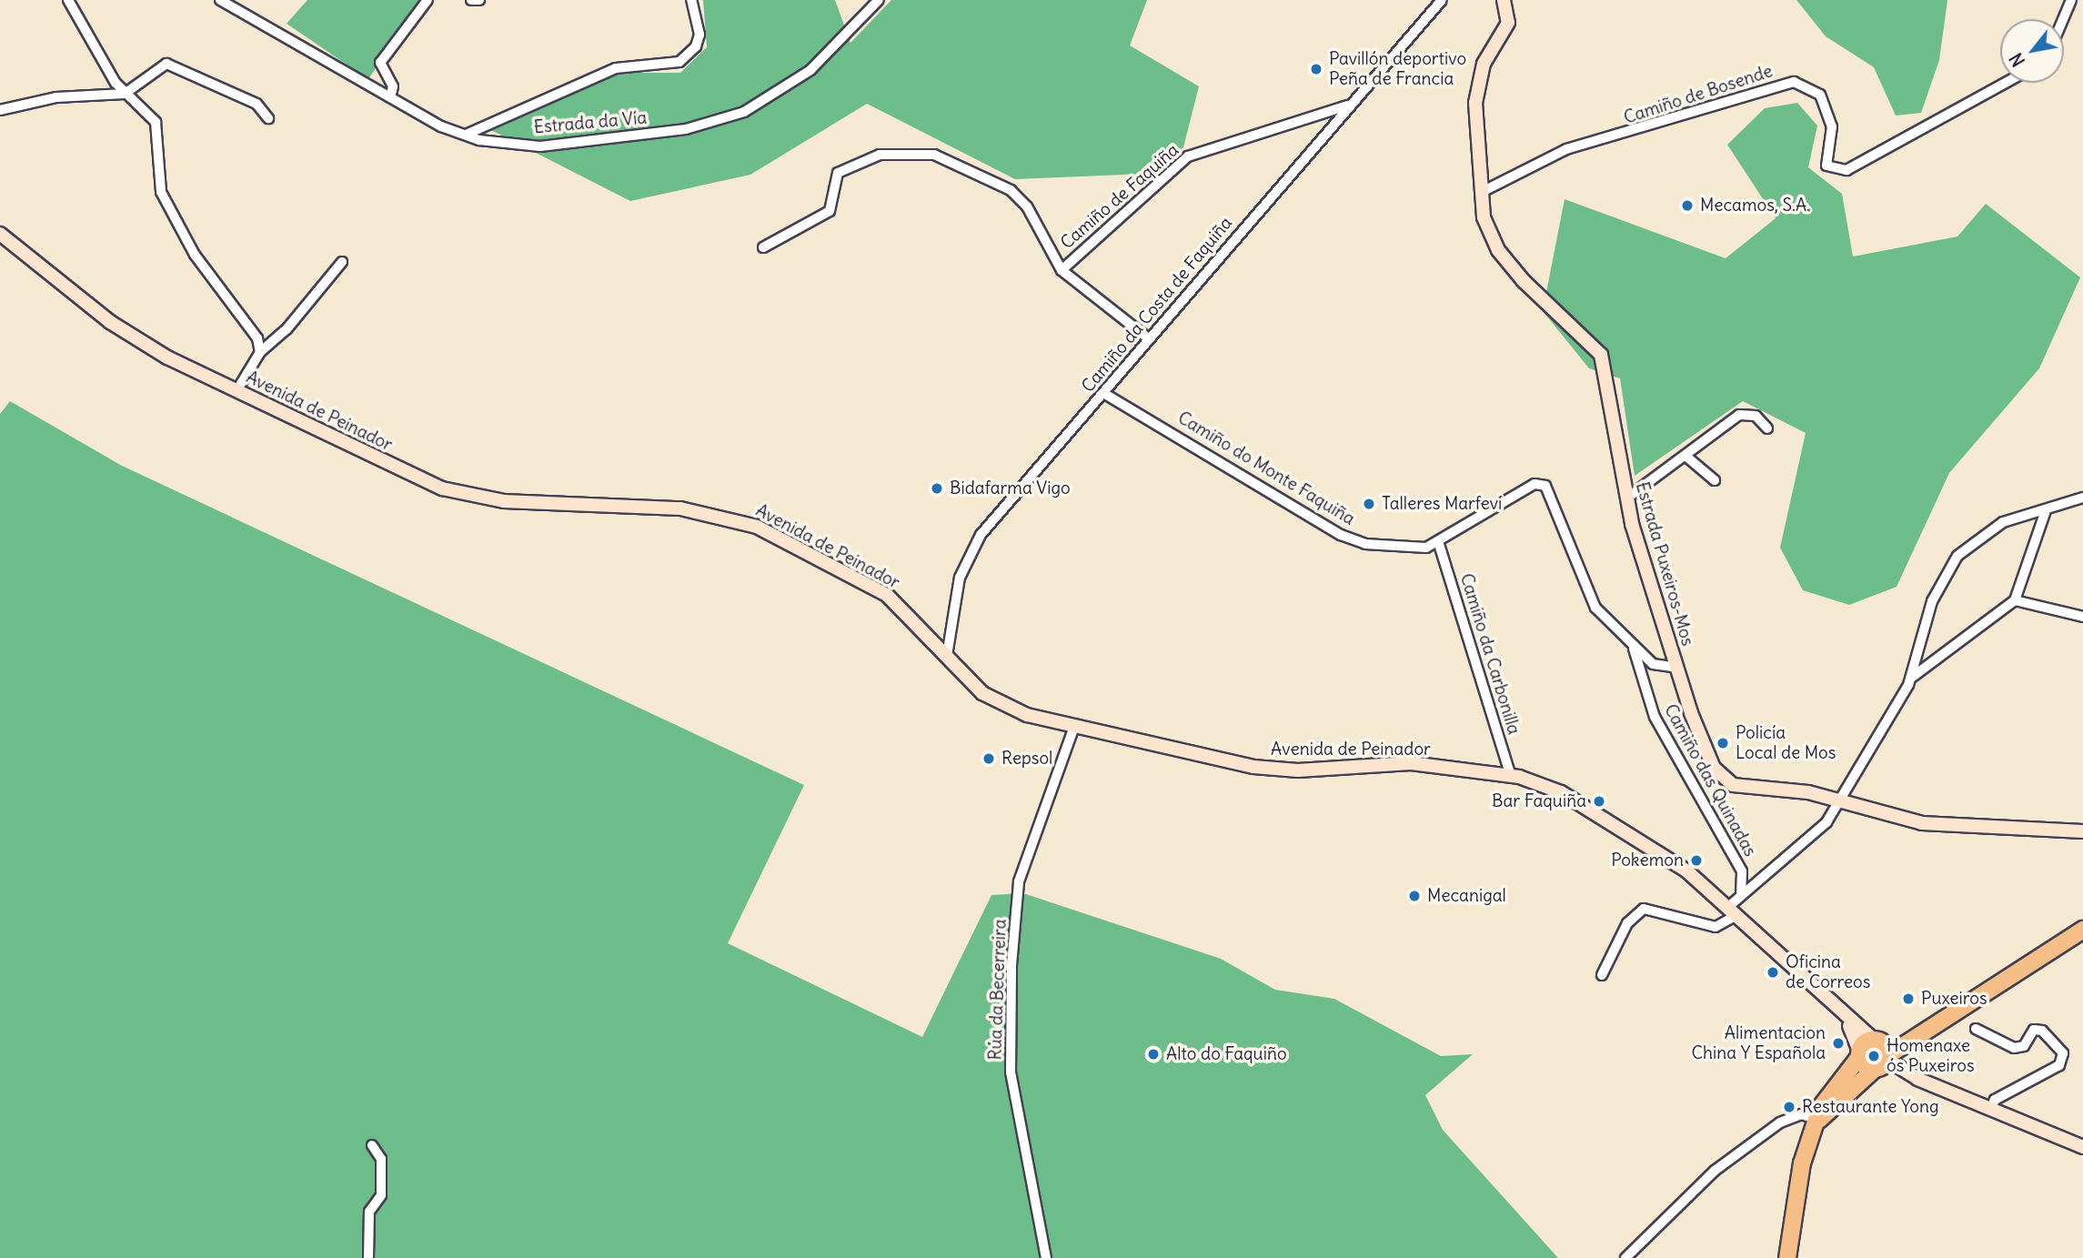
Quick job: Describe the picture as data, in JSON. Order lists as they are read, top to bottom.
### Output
{
  "streets": {
    "street": [
      "Camiño de Bosende",
      "Estrada da Vía",
      "Camiño de Faquiña",
      "Camiño da Costa de Faquiña",
      "Avenida de Peinador",
      "Camiño do Monte Faquiña",
      "Estrada Puxeiros-Mos",
      "Camiño da Carbonilla",
      "Camiño das Quinadas",
      "Rúa da Becerreira"
    ]
  },
  "crossings": [
    ["Camiño de Bosende", "Estrada Puxeiros-Mos"],
    ["Camiño de Faquiña", "Camiño da Costa de Faquiña"],
    ["Camiño da Costa de Faquiña", "Avenida de Peinador"],
    ["Camiño da Costa de Faquiña", "Camiño do Monte Faquiña"],
    ["Avenida de Peinador", "Camiño da Carbonilla"],
    ["Avenida de Peinador", "Rúa da Becerreira"],
    ["Camiño do Monte Faquiña", "Estrada Puxeiros-Mos"],
    ["Camiño do Monte Faquiña", "Camiño da Carbonilla"],
    ["Camiño do Monte Faquiña", "Camiño das Quinadas"]
  ],
  "places": [
    "Pavillón deportivo Peña de Francia",
    "Mecamos, S.A.",
    "Bidafarma Vigo",
    "Talleres Marfevi",
    "Policía Local de Mos",
    "Repsol",
    "Bar Faquiña",
    "Pokemon",
    "Mecanigal",
    "Oficina de Correos",
    "Puxeiros",
    "Alimentacion China Y Española",
    "Alto do Faquiño",
    "Homenaxe ós Puxeiros",
    "Restaurante Yong"
  ],
  "north": "bottom left"
}
